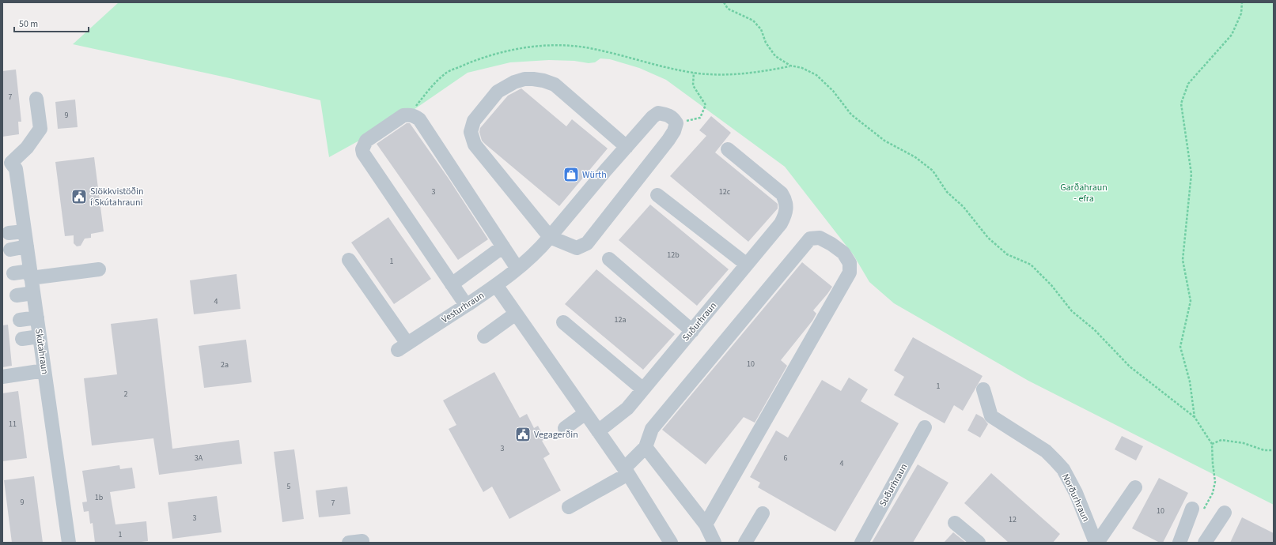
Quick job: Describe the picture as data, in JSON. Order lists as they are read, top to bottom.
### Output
{
  "streets": {
    "street": [
      "Vesturhraun",
      "Suðurhraun",
      "Skútahraun",
      "Norðurhraun"
    ]
  },
  "parks": ["Garðahraun - efra"],
  "places": {
    "shop": ["Würth"],
    "public building": ["Slökkvistöðin í Skútahrauni", "Vegagerðin"]
  },
  "house_numbers": [
    "7",
    "9",
    "3",
    "12c",
    "12b",
    "1",
    "4",
    "12a",
    "10",
    "2a",
    "1",
    "2",
    "11",
    "3",
    "3A",
    "6",
    "4",
    "5",
    "1b",
    "9",
    "7",
    "10",
    "3",
    "12",
    "1"
  ],
  "scale_bar": "50 m"
}
